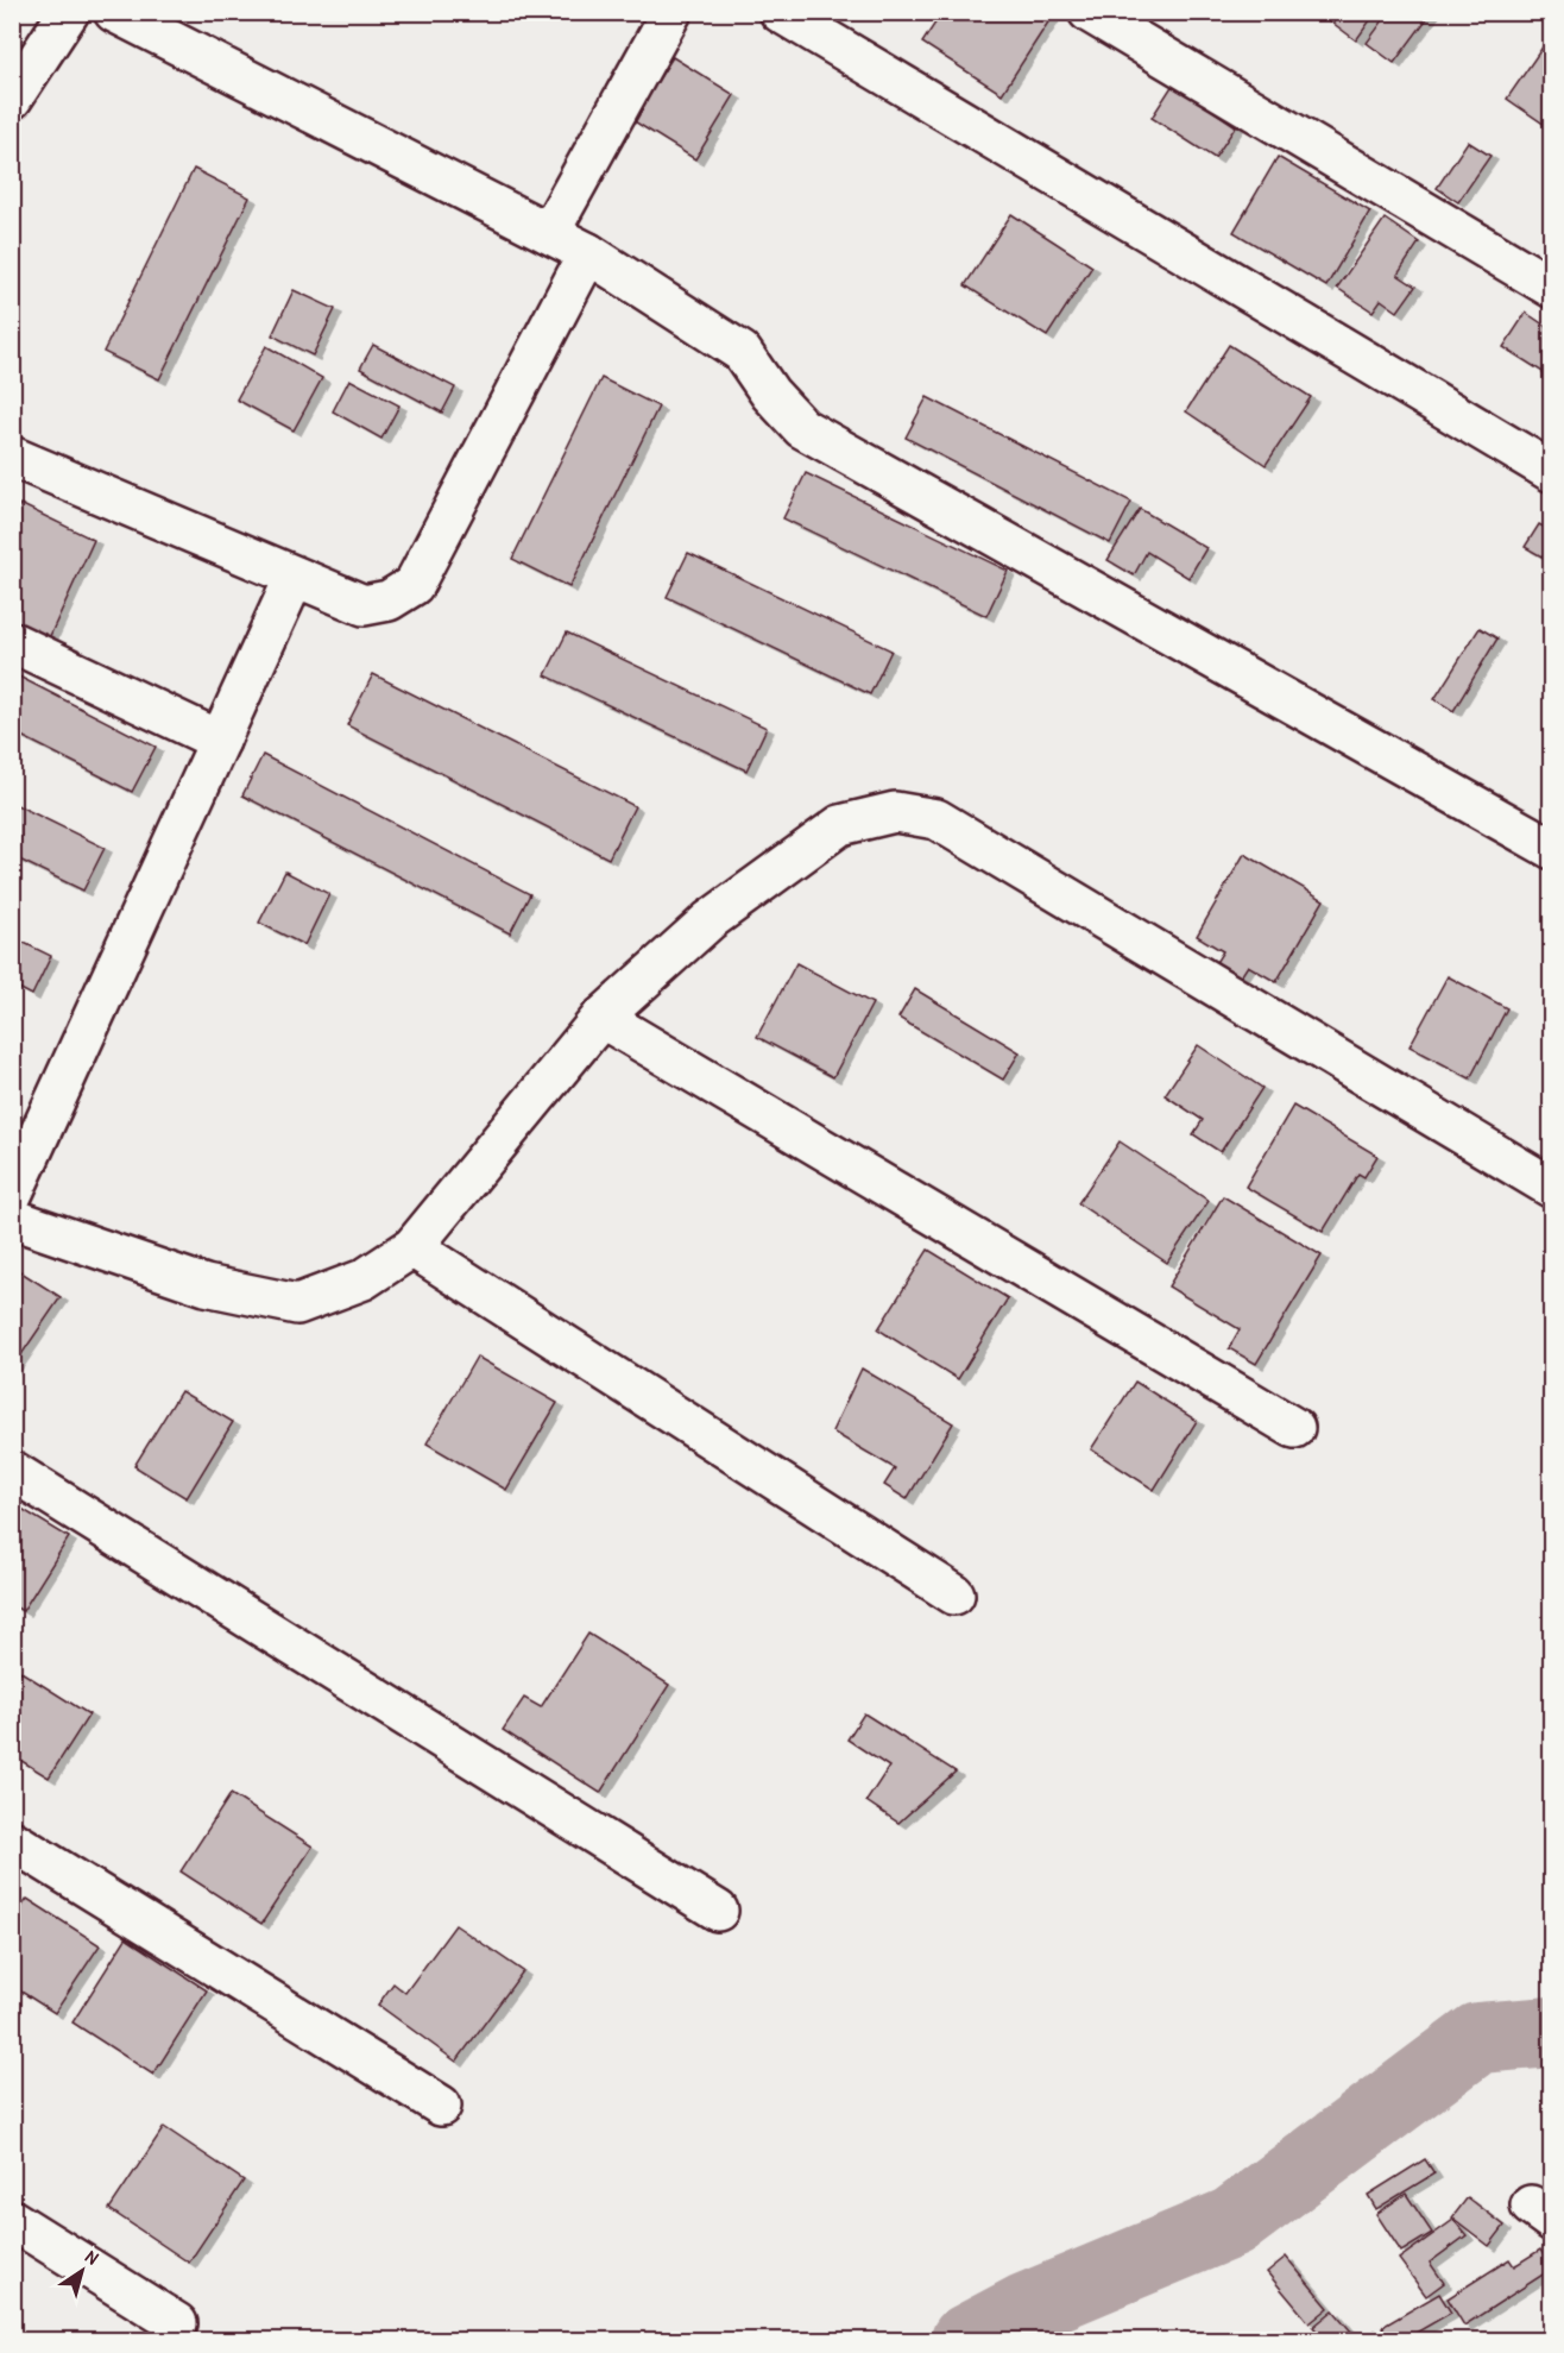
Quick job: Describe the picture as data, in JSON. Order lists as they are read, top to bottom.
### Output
{
  "north": "top right"
}
